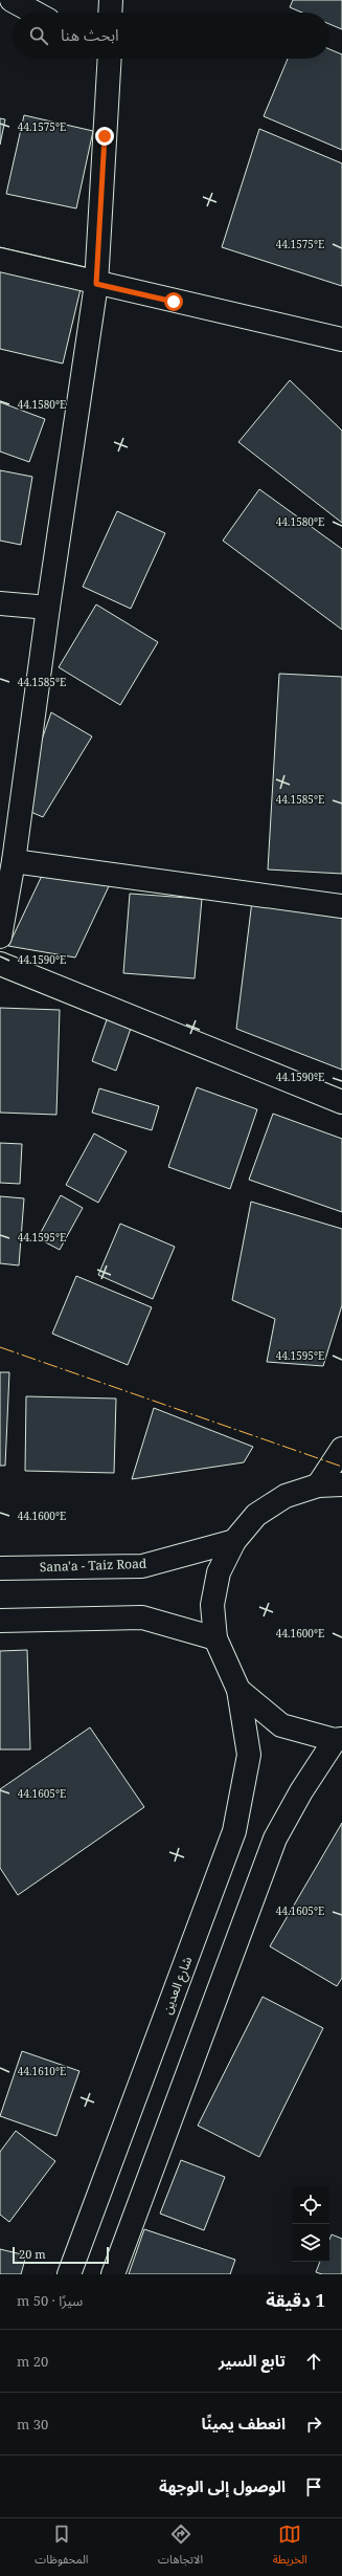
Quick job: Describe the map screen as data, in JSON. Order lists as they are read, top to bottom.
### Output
{
  "streets": {
    "main road": ["Sana'a - Taiz Road", "شارع العدين"]
  },
  "scale_bar": "20 m",
  "page": {
    "search": "ابحث هنا",
    "scale": "20 m",
    "heading": ["1 دقيقة", "سيرًا · 50 m"],
    "list": [
      ["تابع السير", "20 m"],
      ["انعطف يمينًا", "30 m"],
      "الوصول إلى الوجهة"
    ],
    "nav": ["الخريطة", "الاتجاهات", "المحفوظات"]
  },
  "coordinates": [
    "44.1575°E",
    "44.1580°E",
    "44.1585°E",
    "44.1590°E",
    "44.1595°E",
    "44.1600°E",
    "44.1605°E",
    "44.1610°E"
  ]
}
